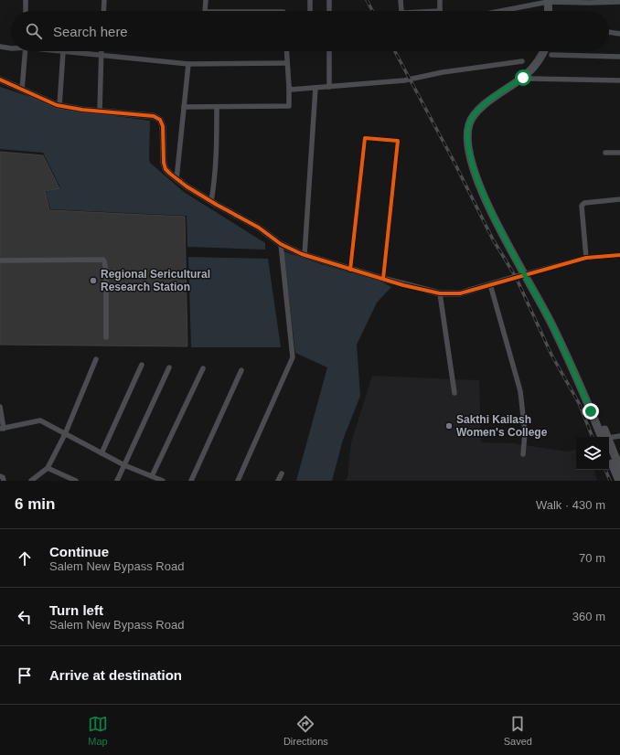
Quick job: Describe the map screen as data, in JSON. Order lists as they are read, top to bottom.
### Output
{
  "places": ["Regional Sericultural Research Station", "Sakthi Kailash Women's College"],
  "page": {
    "search": "Search here",
    "heading": ["6 min", "Walk · 430 m"],
    "list": [
      ["Continue", "Salem New Bypass Road", "70 m"],
      ["Turn left", "Salem New Bypass Road", "360 m"],
      "Arrive at destination"
    ],
    "nav": ["Map", "Directions", "Saved"]
  }
}
